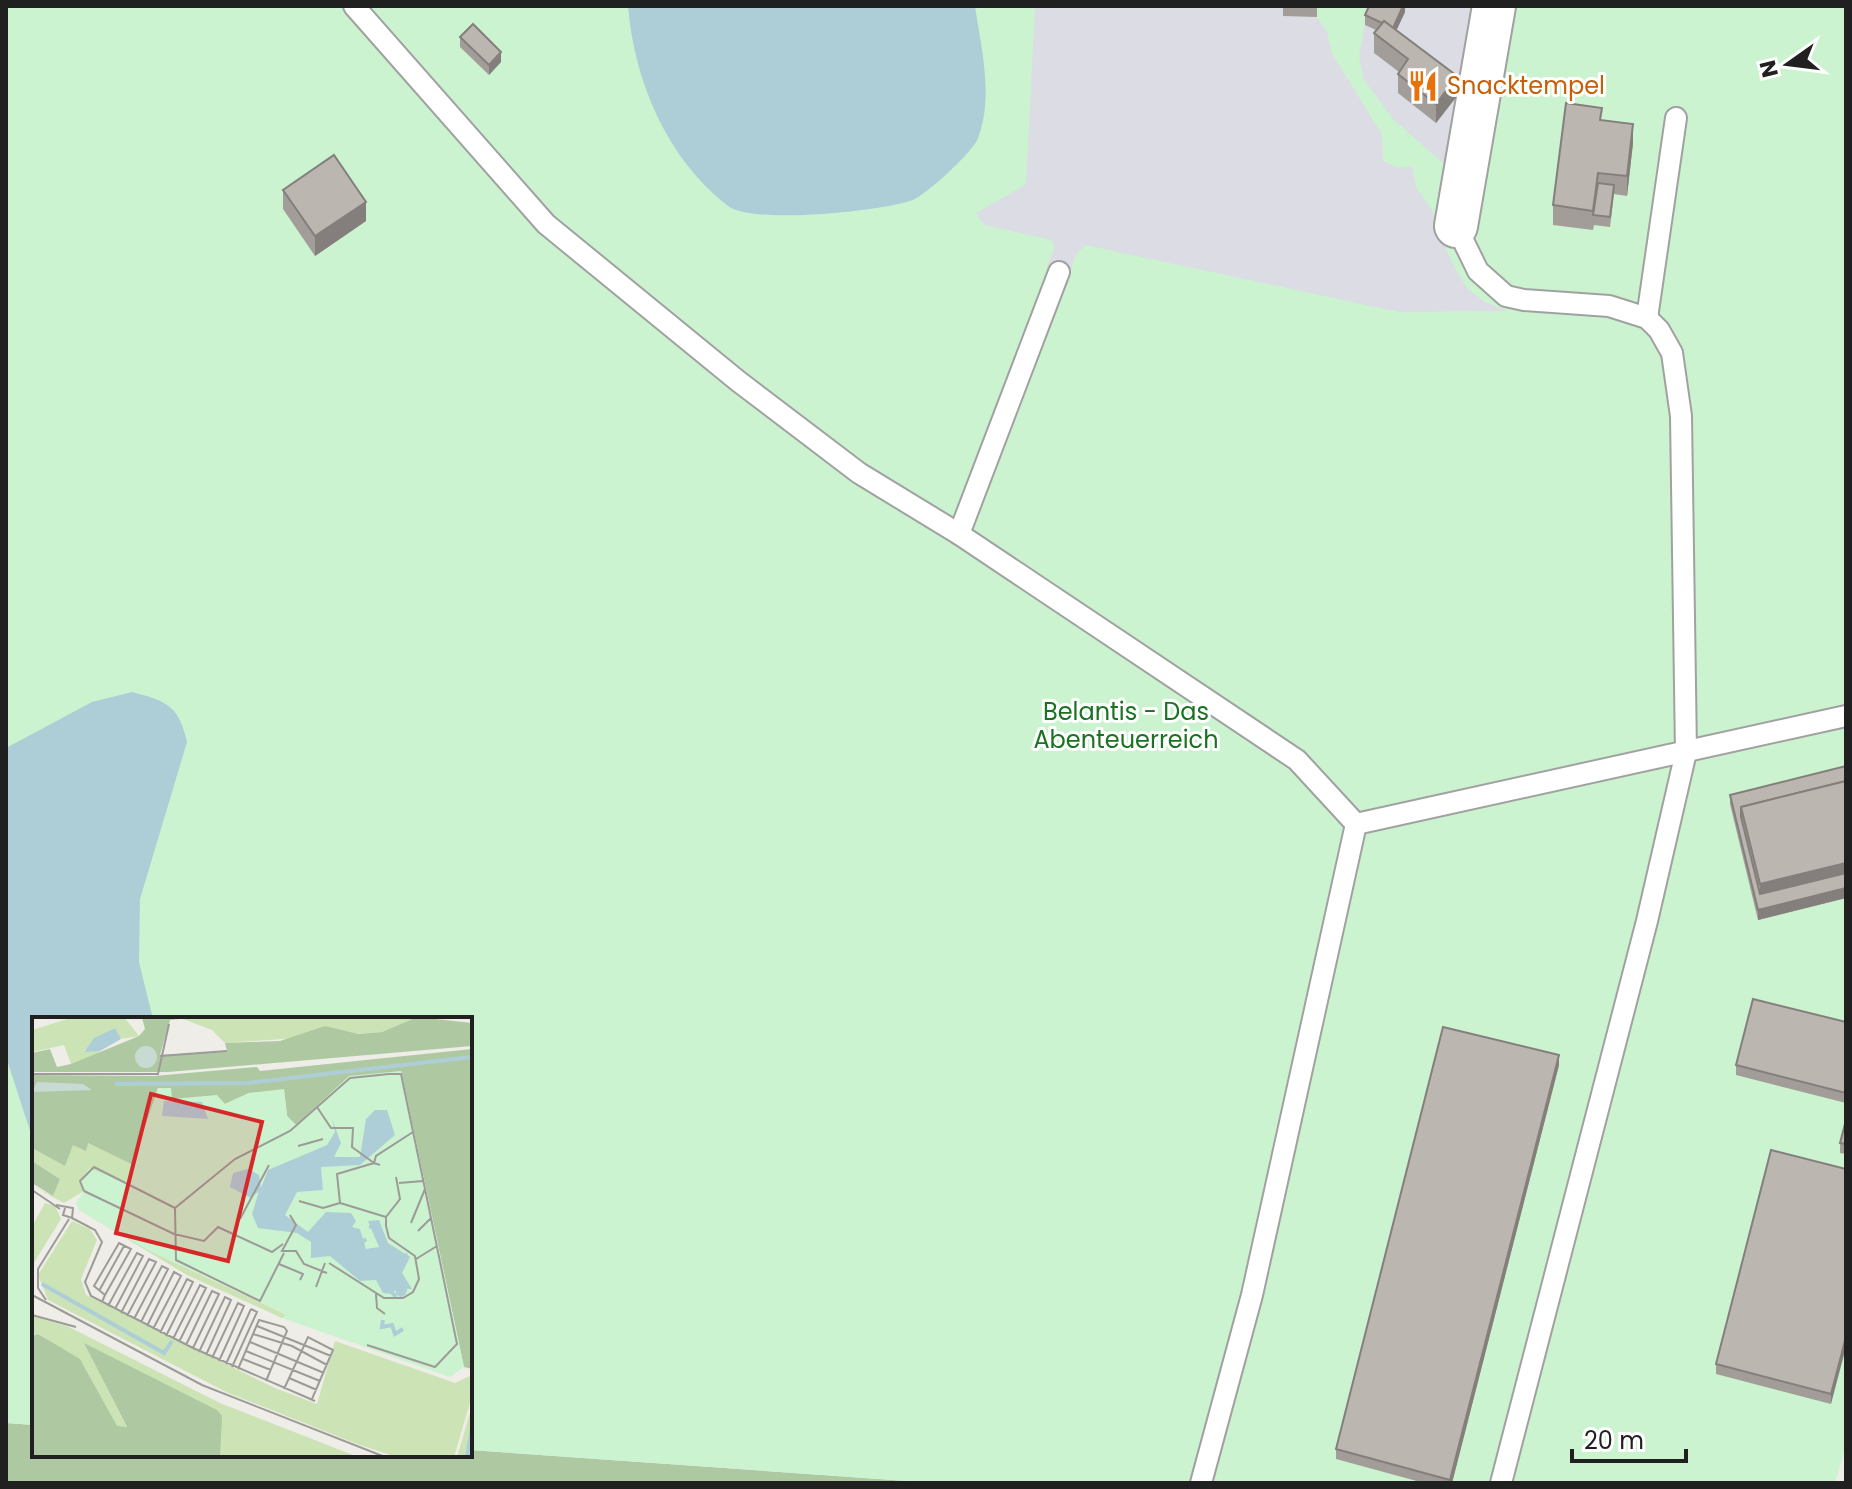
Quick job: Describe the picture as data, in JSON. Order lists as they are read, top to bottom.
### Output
{
  "parks": ["Belantis - Das Abenteuerreich"],
  "places": {
    "restaurant": ["Snacktempel"]
  },
  "scale_bar": "20 m",
  "north": "left"
}
